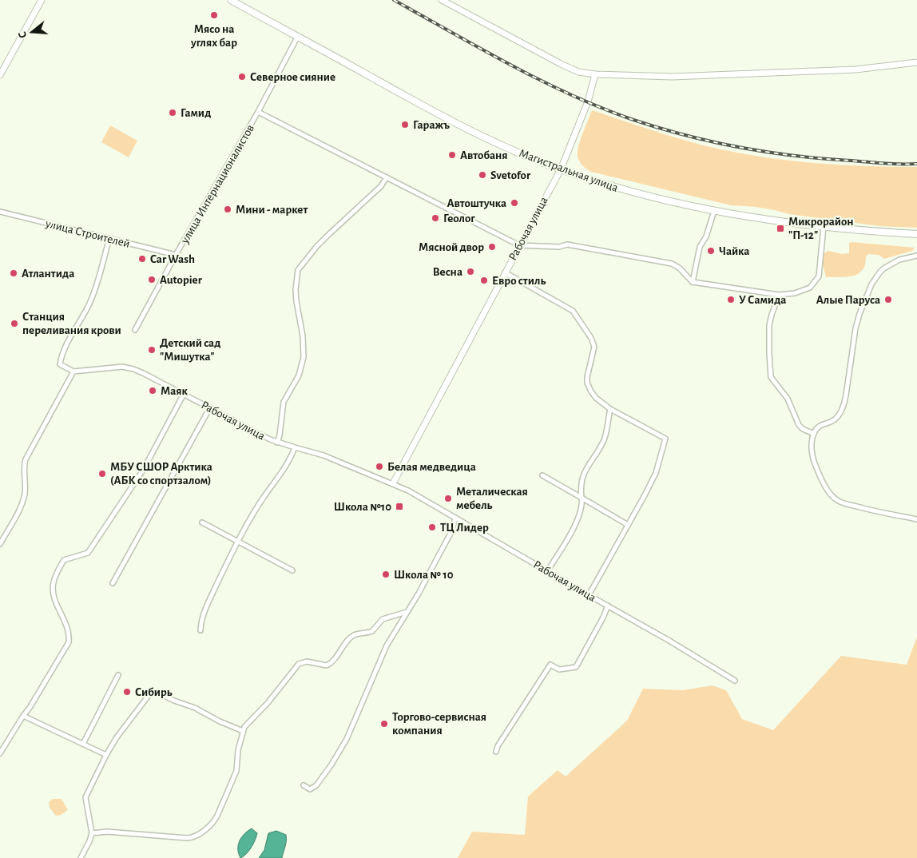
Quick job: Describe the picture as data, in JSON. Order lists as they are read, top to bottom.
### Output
{
  "streets": {
    "main road": ["Магистральная улица", "Рабочая улица"],
    "street": ["улица Интернационалистов", "улица Строителей"]
  },
  "crossings": [
    ["Магистральная улица", "улица Интернационалистов"],
    ["Магистральная улица", "Рабочая улица"],
    ["улица Интернационалистов", "улица Строителей"]
  ],
  "places": {
    "other": [
      "Мясо на углях бар",
      "Северное сияние",
      "Гамид",
      "Гаражъ",
      "Автобаня",
      "Svetofor",
      "Автоштучка",
      "Мини - маркет",
      "Геолог",
      "Мясной двор",
      "Чайка",
      "Car Wash",
      "Весна",
      "Атлантида",
      "Autopier",
      "Евро стиль",
      "У Самида",
      "Алые Паруса",
      "Станция переливания крови",
      "Детский сад \"Мишутка\"",
      "Маяк",
      "Белая медведица",
      "МБУ СШОР Арктика (АБК со спортзалом)",
      "Металическая мебель",
      "ТЦ Лидер",
      "Школа № 10",
      "Сибирь",
      "Торгово-сервисная компания"
    ],
    "transit": ["Микрорайон \"П-12\"", "Школа №10"]
  },
  "north": "left"
}
